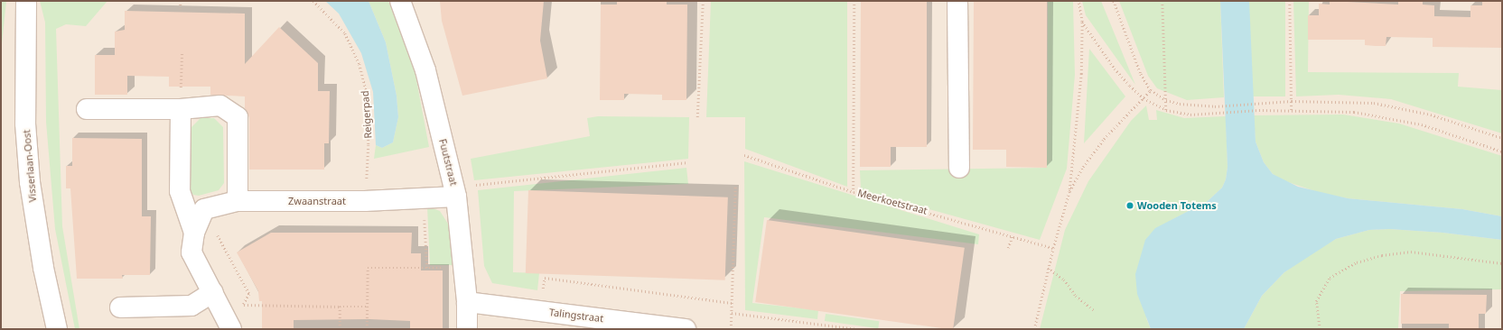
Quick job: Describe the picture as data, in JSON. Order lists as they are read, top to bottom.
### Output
{
  "streets": {
    "street": [
      "Fuutstraat",
      "Visserlaan-Oost",
      "Zwaanstraat",
      "Talingstraat"
    ],
    "path": ["Reigerpad", "Meerkoetstraat"]
  },
  "crossings": [
    ["Reigerpad", "Zwaanstraat"],
    ["Fuutstraat", "Zwaanstraat"],
    ["Fuutstraat", "Talingstraat"]
  ],
  "places": ["Wooden Totems"]
}
